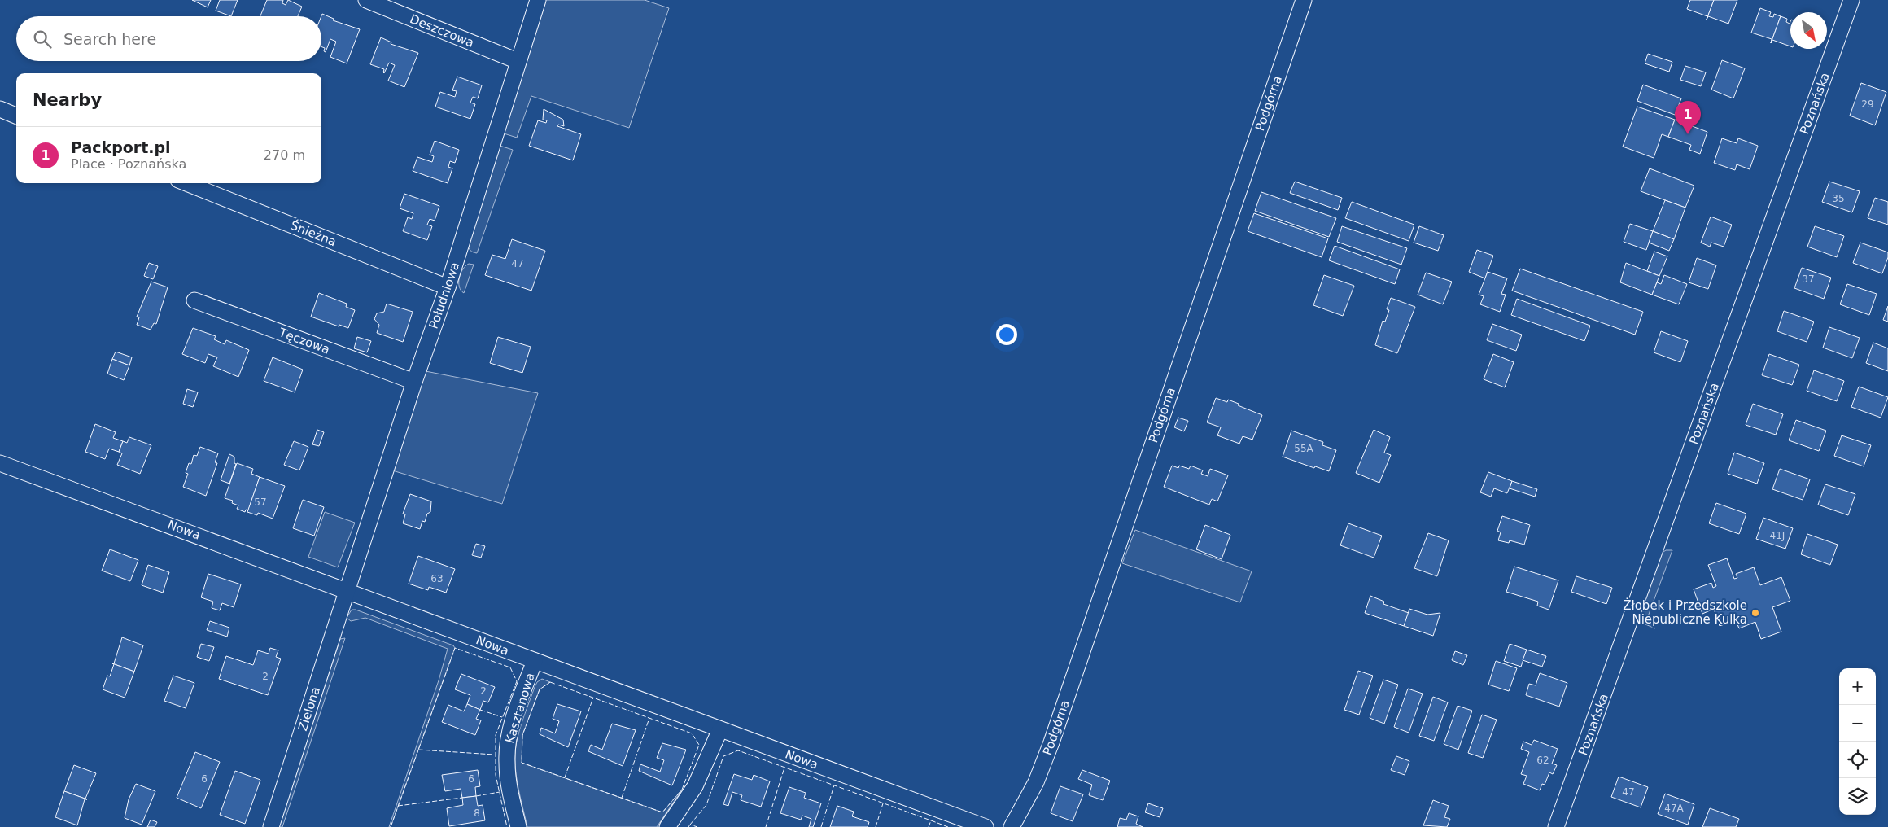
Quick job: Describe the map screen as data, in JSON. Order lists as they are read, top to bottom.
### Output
{
  "streets": {
    "street": [
      "Deszczowa",
      "Podgórna",
      "Poznańska",
      "Śnieżna",
      "Południowa",
      "Tęczowa",
      "Nowa",
      "Kasztanowa",
      "Zielona"
    ]
  },
  "crossings": [
    ["Deszczowa", "Południowa"],
    ["Śnieżna", "Południowa"],
    ["Południowa", "Tęczowa"],
    ["Południowa", "Nowa"],
    ["Południowa", "Zielona"],
    ["Nowa", "Kasztanowa"],
    ["Nowa", "Zielona"]
  ],
  "places": ["Żłobek i Przedszkole Niepubliczne Kulka"],
  "house_numbers": [
    "29",
    "35",
    "47",
    "37",
    "55A",
    "57",
    "41J",
    "63",
    "2",
    "2",
    "62",
    "6",
    "6",
    "47",
    "47A",
    "8"
  ],
  "north": "bottom right",
  "page": {
    "search": "Search here",
    "heading": "Nearby",
    "pins": "1",
    "list": [
      {
        "mark": "1",
        "name": "Packport.pl",
        "note": "Place · Poznańska",
        "value": "270 m"
      }
    ],
    "map_buttons": ["+", "−"]
  }
}
